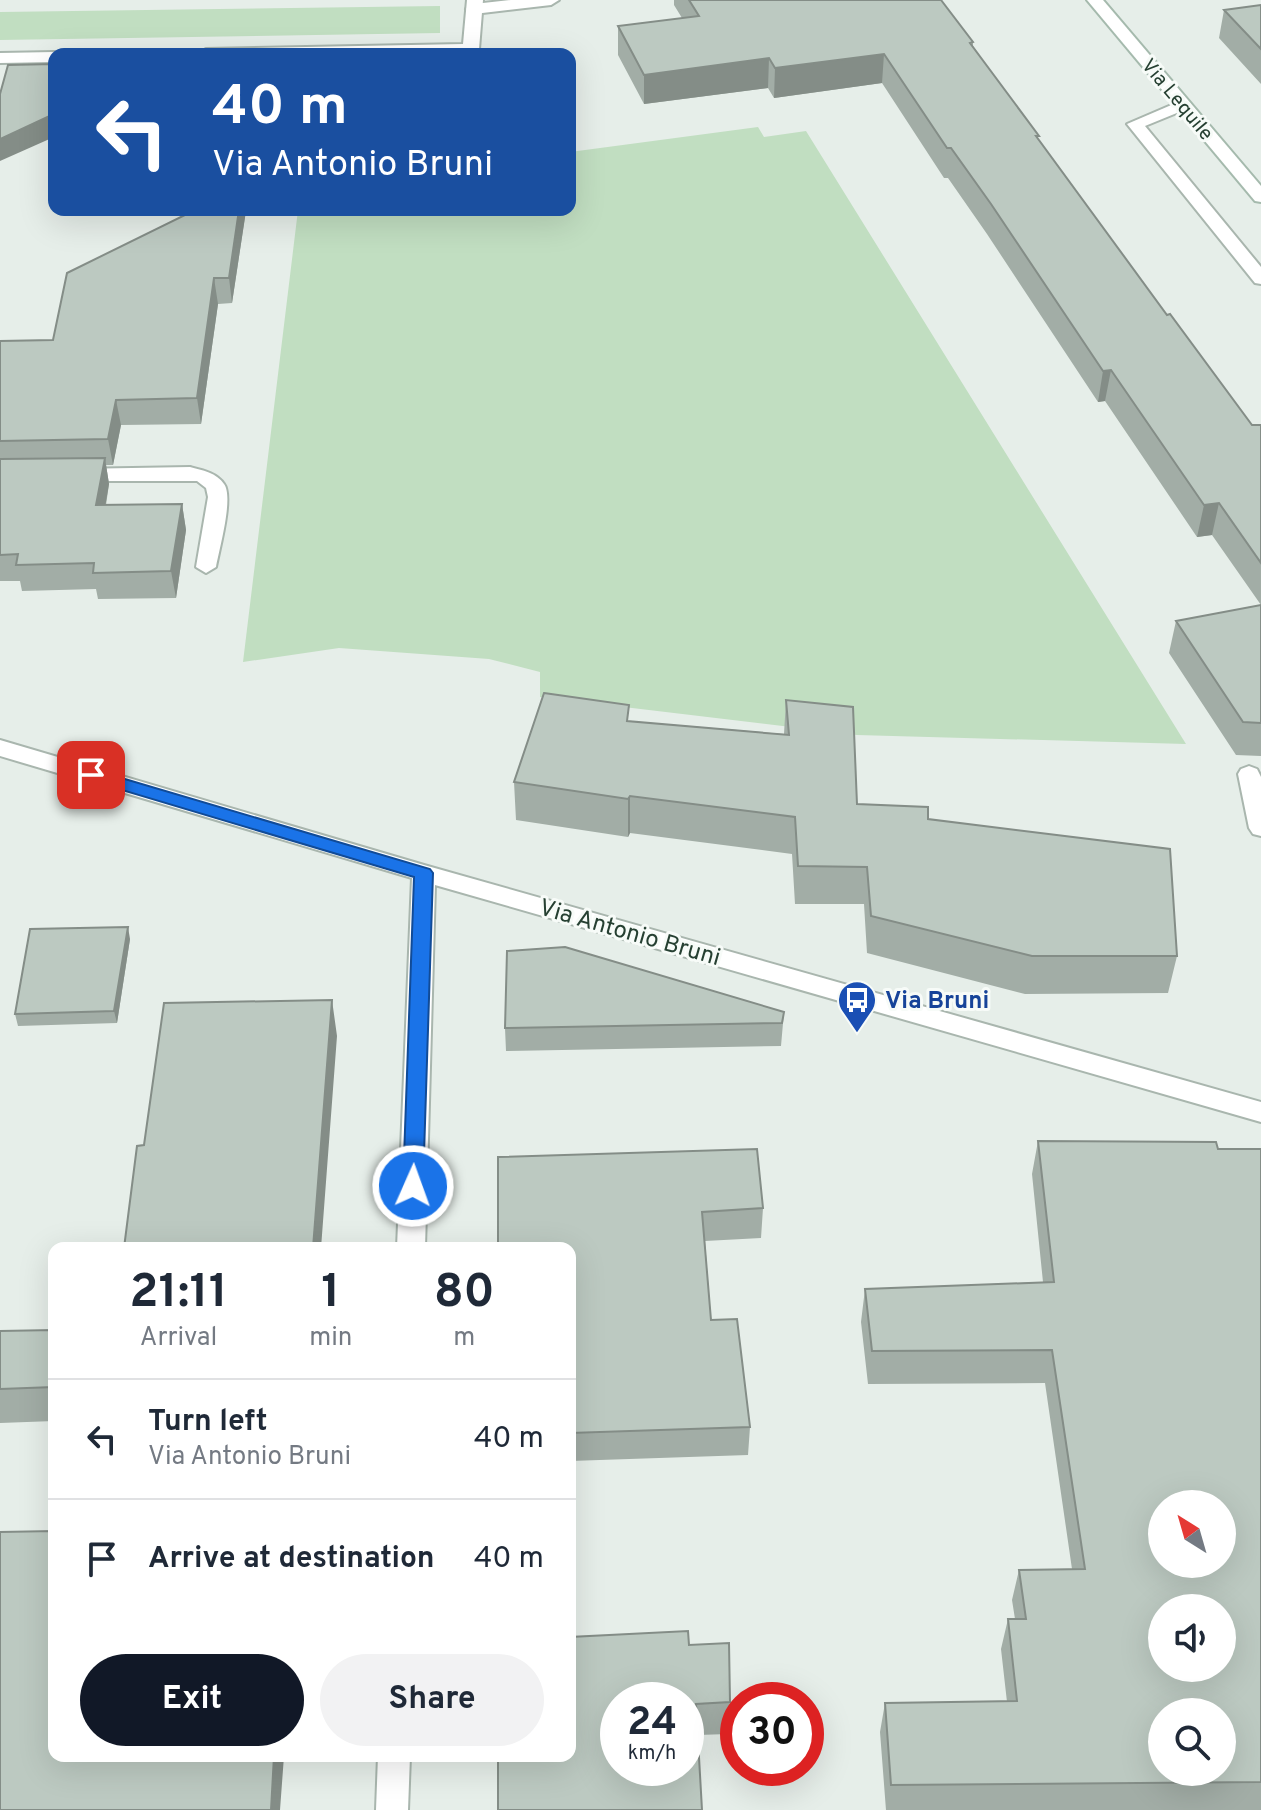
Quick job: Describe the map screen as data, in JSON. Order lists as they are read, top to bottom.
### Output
{
  "streets": {
    "street": ["Via Lequile", "Via Antonio Bruni"]
  },
  "places": {
    "bus stop": ["Via Bruni"]
  },
  "north": "top left",
  "page": {
    "turn": ["40 m", "Via Antonio Bruni"],
    "eta": [
      "21:11",
      "Arrival",
      "1",
      "min",
      "80",
      "m"
    ],
    "list": [
      {
        "name": "Turn left",
        "note": "Via Antonio Bruni",
        "value": "40 m"
      },
      {
        "name": "Arrive at destination",
        "value": "40 m"
      }
    ],
    "buttons": ["Exit", "Share"],
    "speed": "24 km/h",
    "limit": "30"
  }
}
